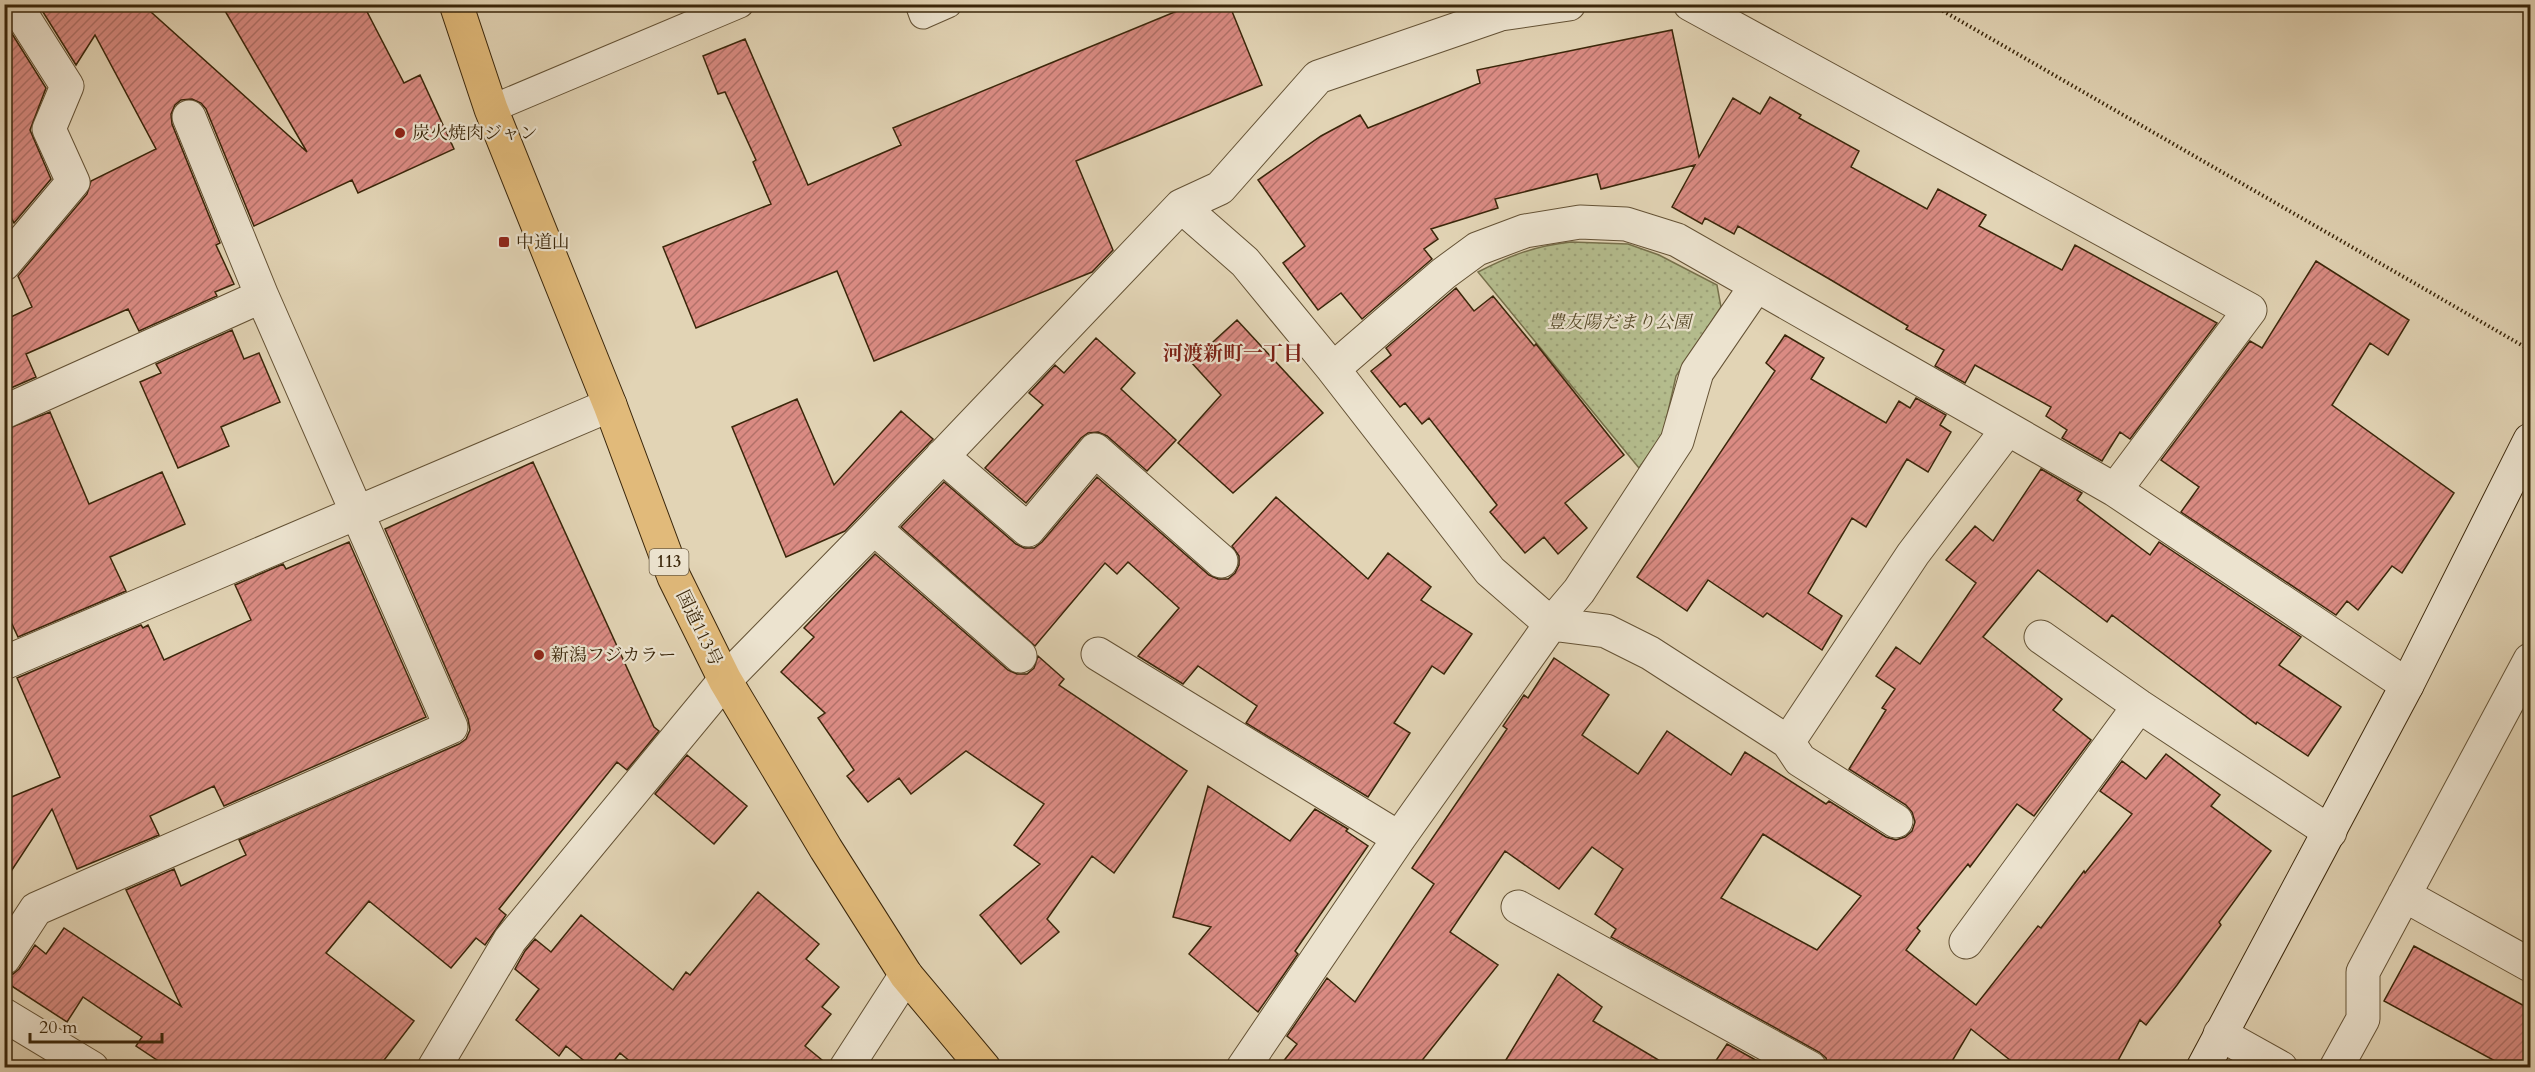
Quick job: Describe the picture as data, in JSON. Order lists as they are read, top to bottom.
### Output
{
  "streets": {
    "highway": ["113", "国道113号"]
  },
  "districts": ["河渡新町一丁目"],
  "parks": ["豊友陽だまり公園"],
  "places": {
    "other": ["炭火焼肉ジャン", "新潟フジカラー"],
    "transit": ["中道山"]
  },
  "scale_bar": "20 m"
}
